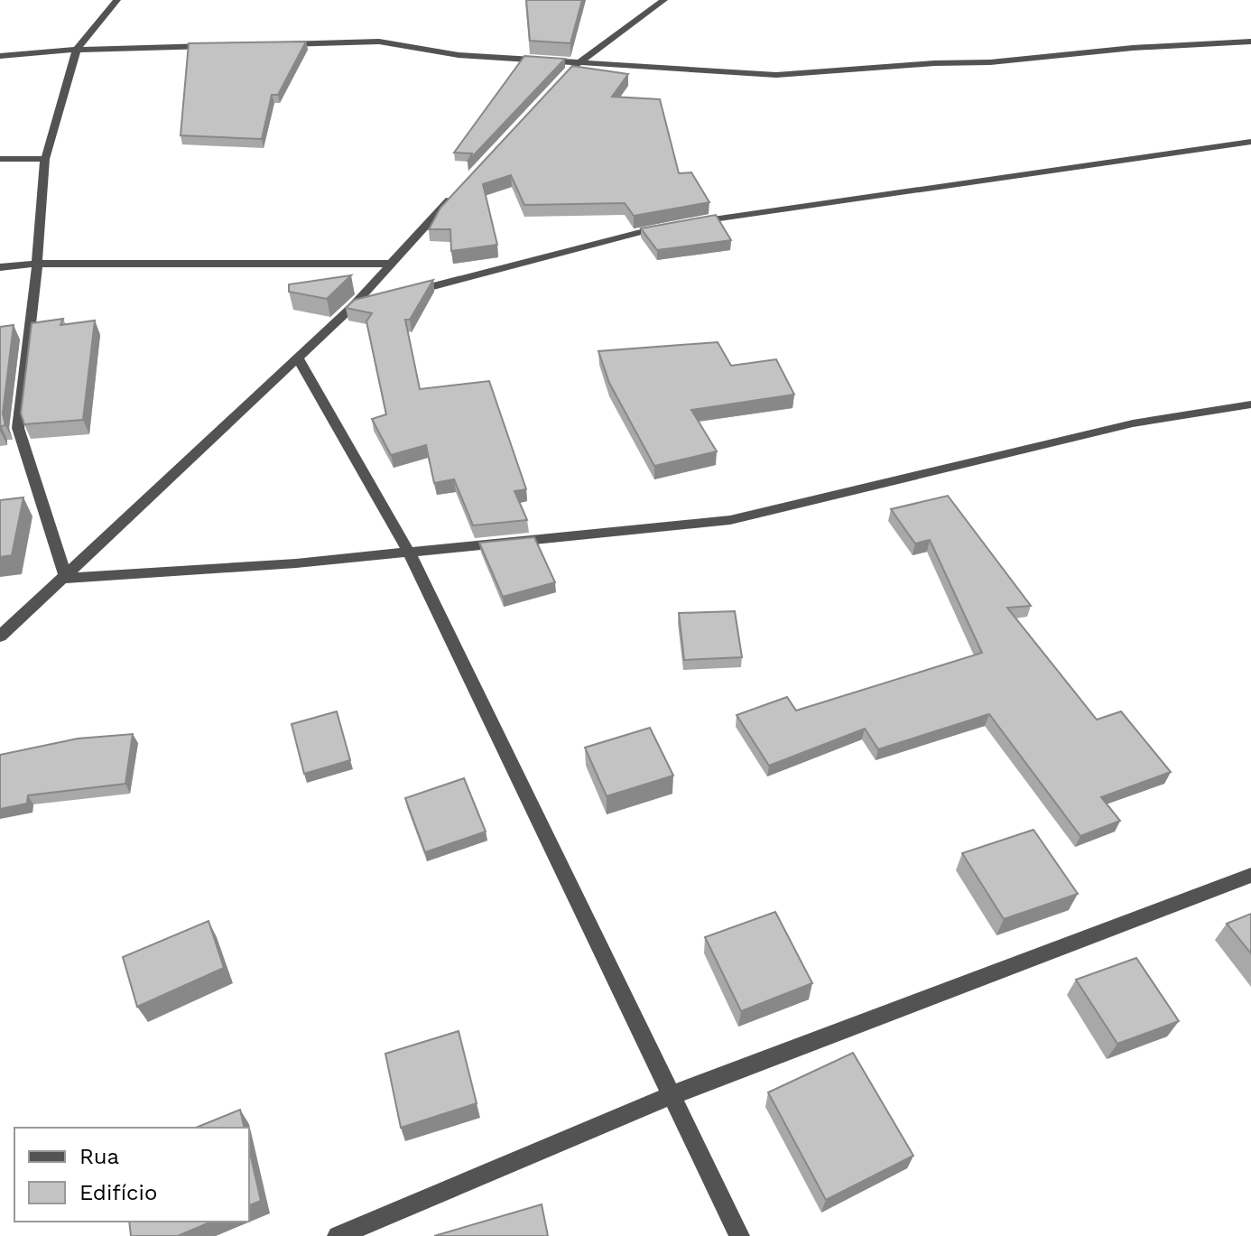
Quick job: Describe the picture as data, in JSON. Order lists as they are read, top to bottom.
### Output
{
  "legend": ["Rua", "Edifício"]
}
